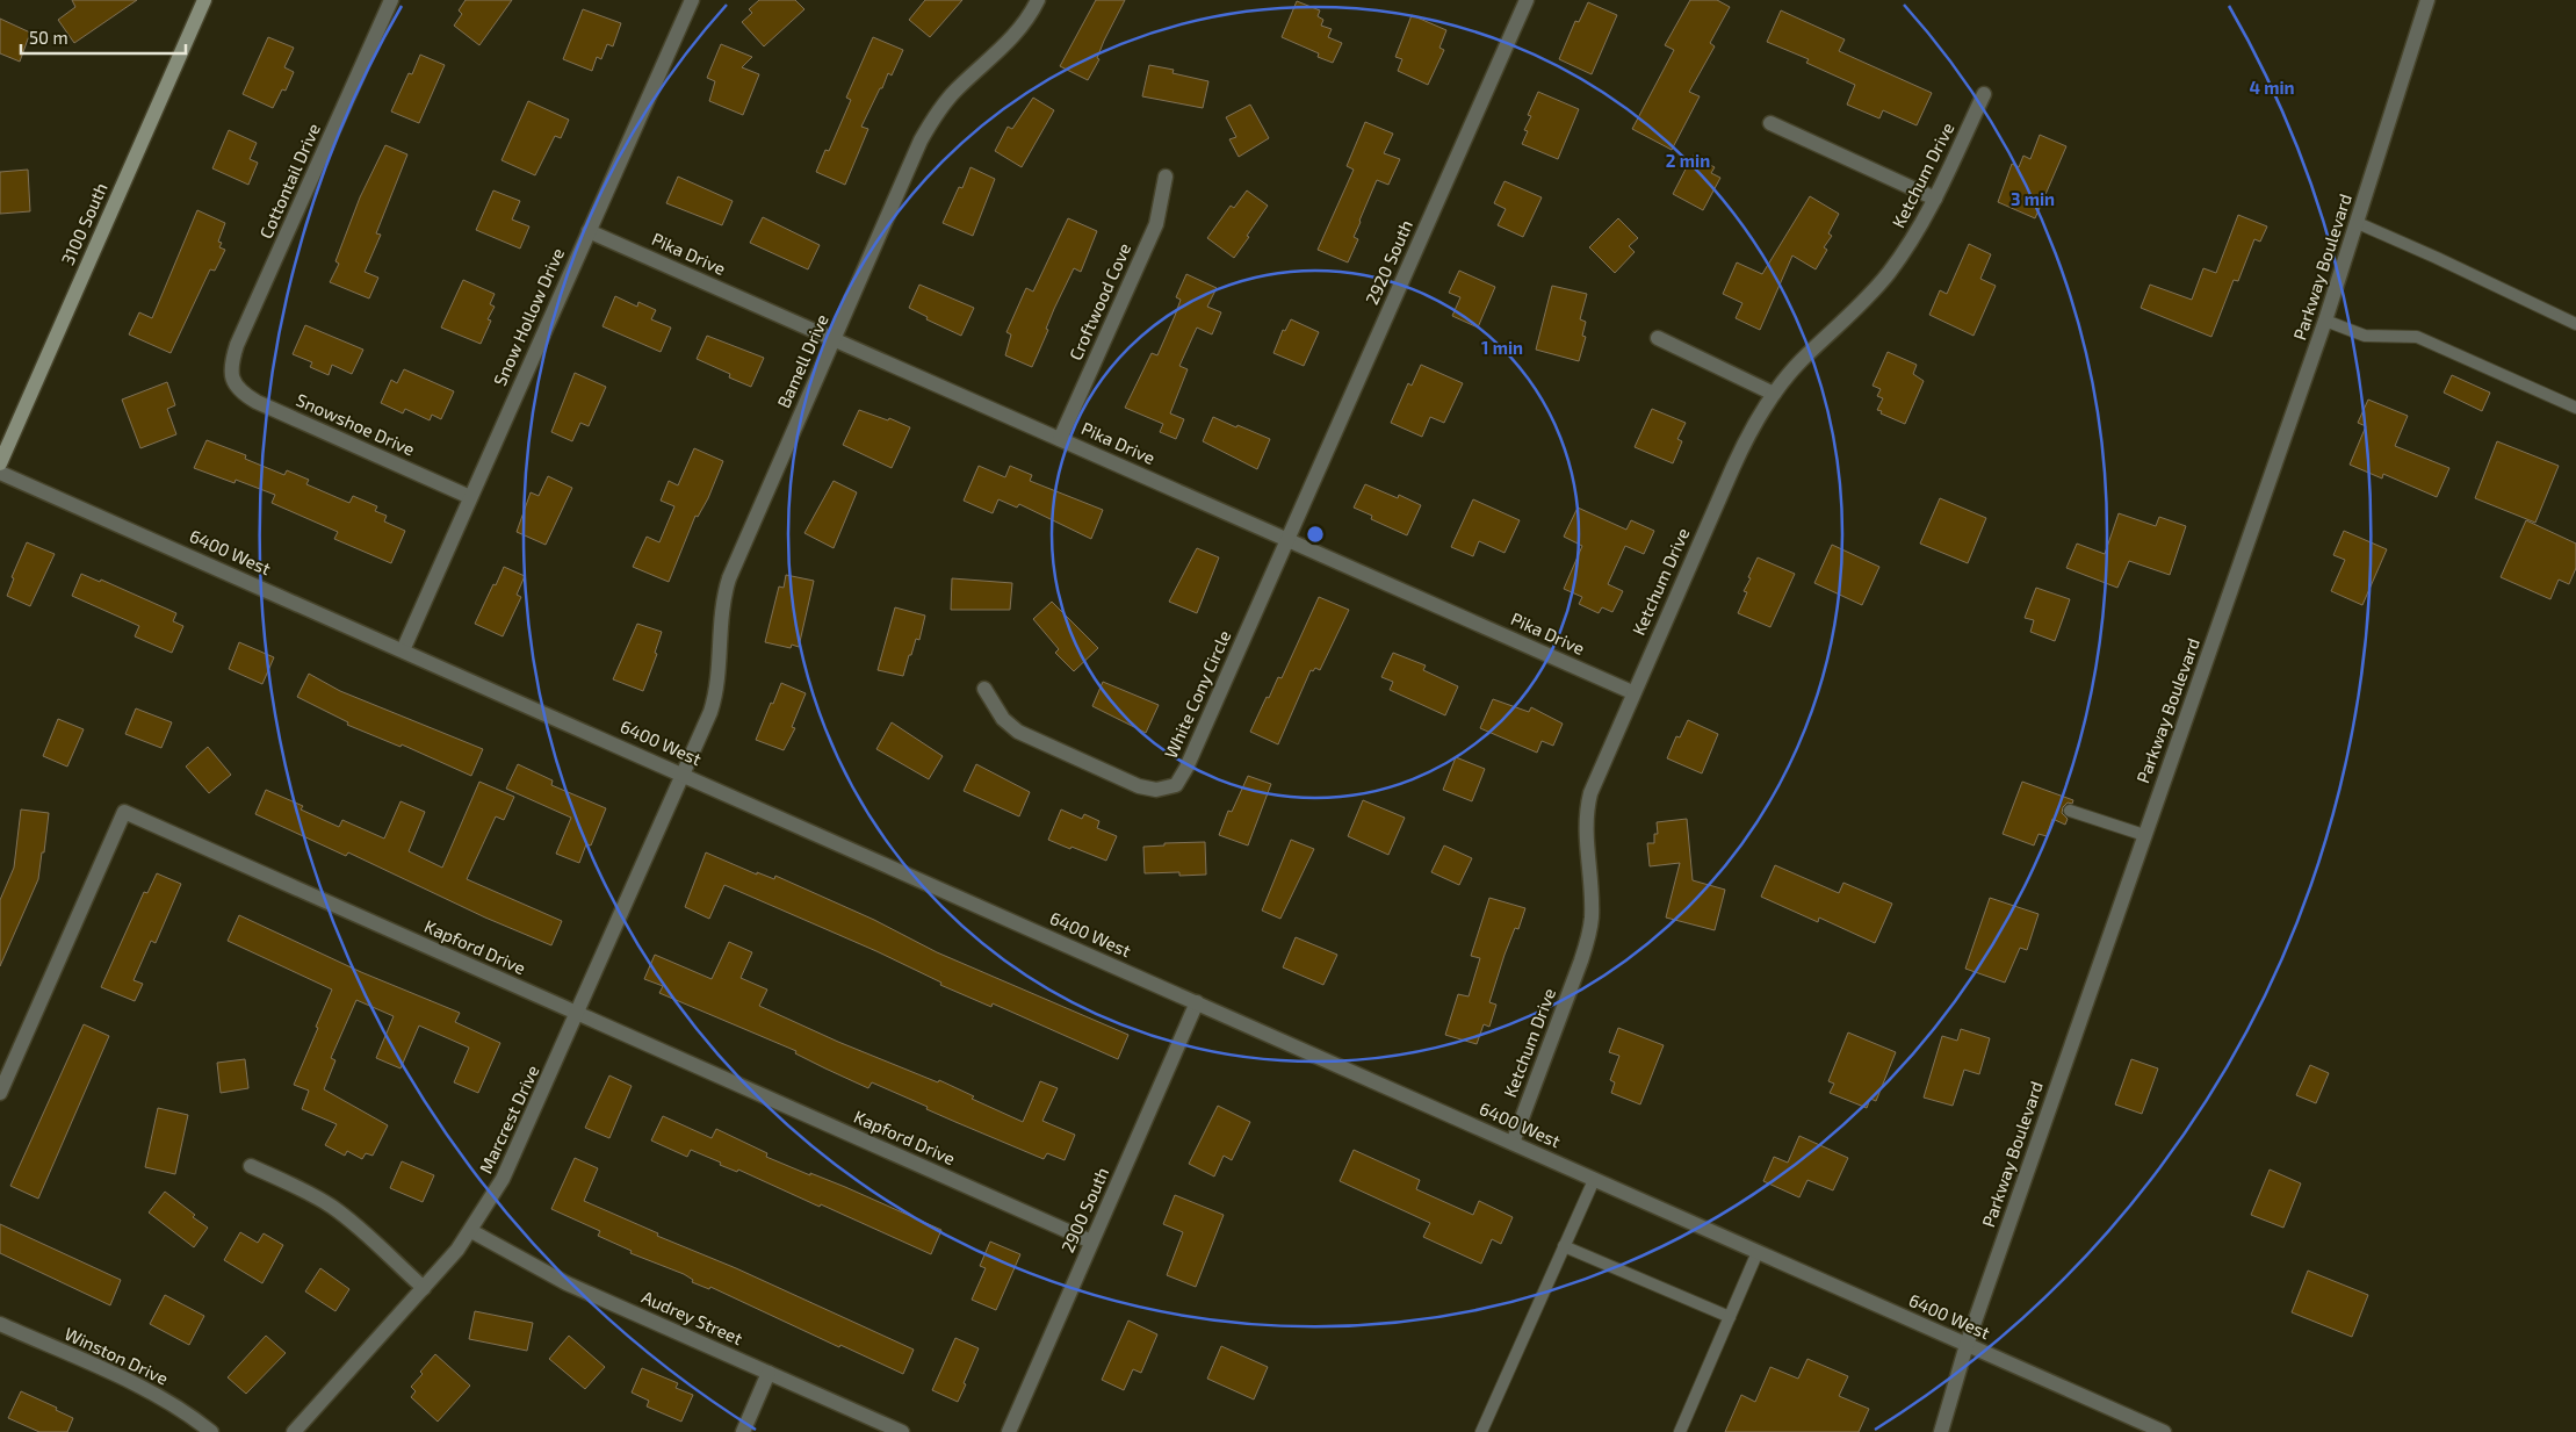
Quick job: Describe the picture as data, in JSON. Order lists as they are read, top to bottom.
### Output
{
  "streets": {
    "main road": ["3100 South"],
    "street": [
      "Ketchum Drive",
      "Cottontail Drive",
      "Pika Drive",
      "2920 South",
      "Parkway Boulevard",
      "Croftwood Cove",
      "Snow Hollow Drive",
      "Bamell Drive",
      "Snowshoe Drive",
      "6400 West",
      "White Cony Circle",
      "Kapford Drive",
      "Marcrest Drive",
      "2900 South",
      "Audrey Street",
      "Winston Drive"
    ]
  },
  "crossings": [
    ["Ketchum Drive", "Pika Drive"],
    ["Ketchum Drive", "6400 West"],
    ["Cottontail Drive", "Snowshoe Drive"],
    ["Pika Drive", "2920 South"],
    ["Pika Drive", "Croftwood Cove"],
    ["Pika Drive", "Snow Hollow Drive"],
    ["Pika Drive", "Bamell Drive"],
    ["Pika Drive", "White Cony Circle"],
    ["2920 South", "White Cony Circle"],
    ["Parkway Boulevard", "6400 West"],
    ["Snow Hollow Drive", "Snowshoe Drive"],
    ["Snow Hollow Drive", "6400 West"],
    ["Bamell Drive", "6400 West"],
    ["Bamell Drive", "Marcrest Drive"],
    ["6400 West", "Marcrest Drive"],
    ["6400 West", "2900 South"],
    ["Kapford Drive", "Marcrest Drive"],
    ["Kapford Drive", "2900 South"],
    ["Marcrest Drive", "Audrey Street"]
  ],
  "scale_bar": "50 m",
  "rings": [
    "4 min",
    "2 min",
    "3 min",
    "1 min"
  ]
}
